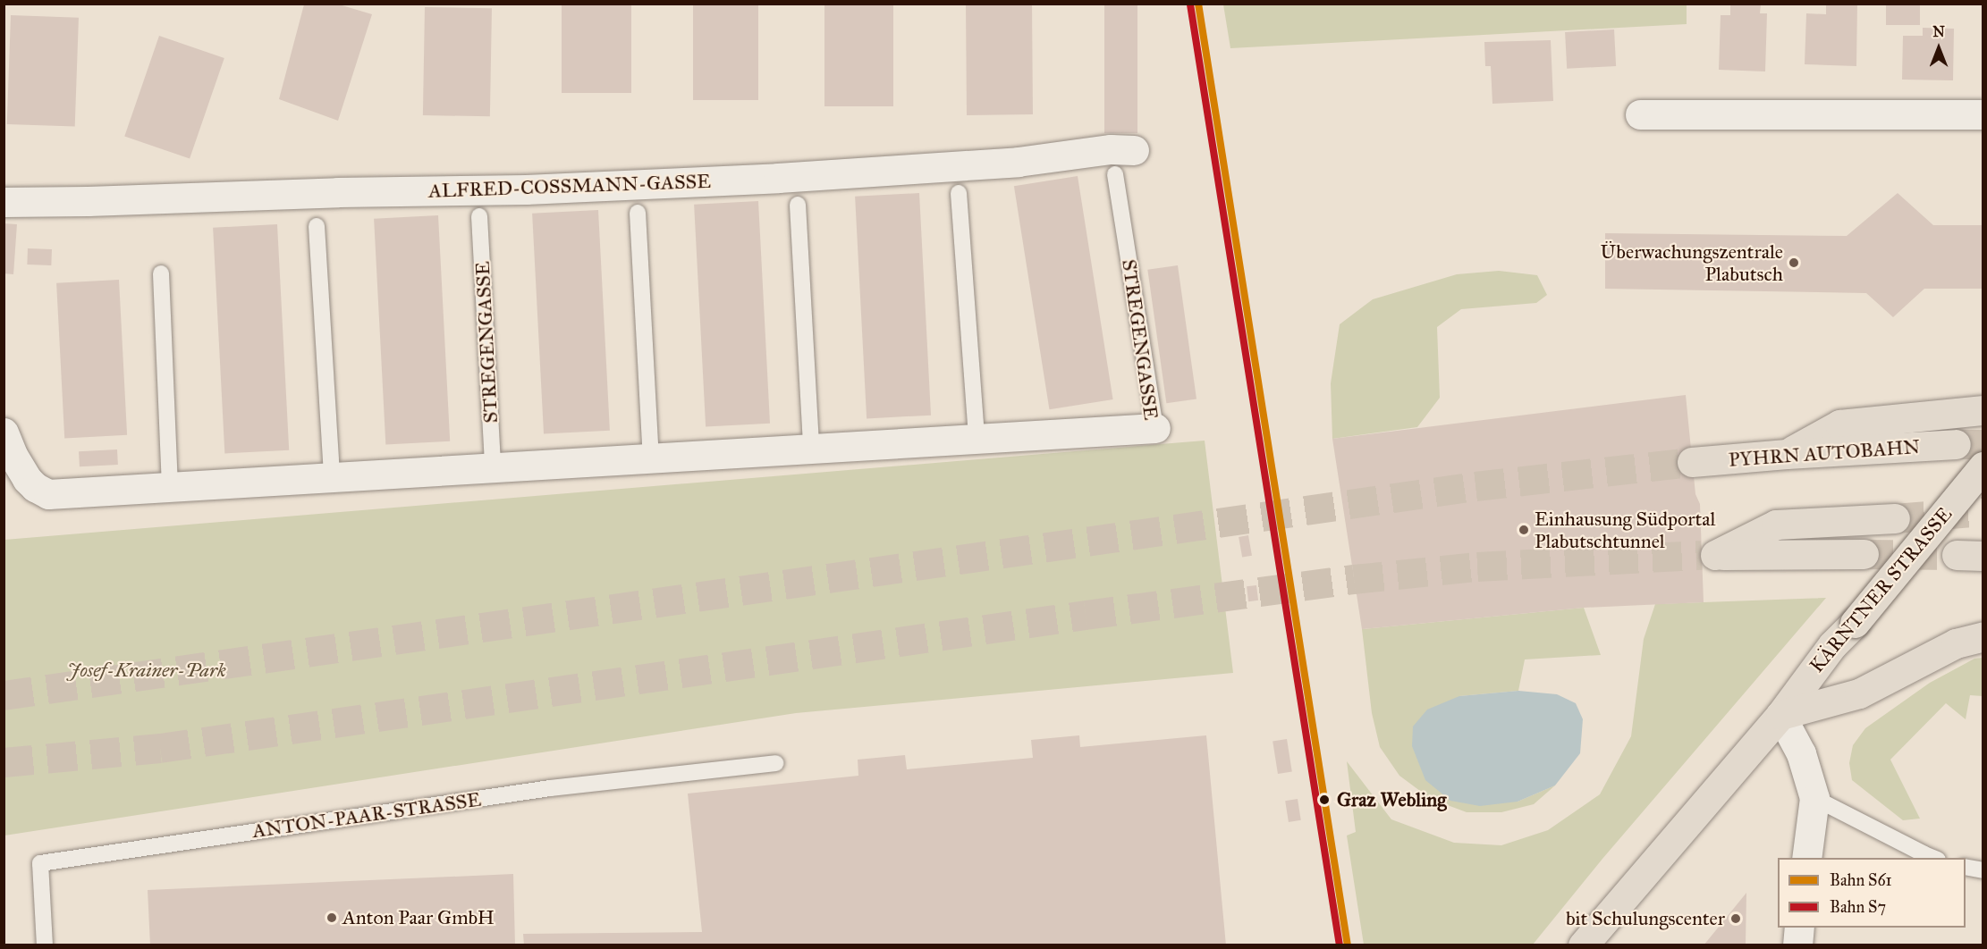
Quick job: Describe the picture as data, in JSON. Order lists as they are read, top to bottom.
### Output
{
  "streets": {
    "main road": ["PYHRN AUTOBAHN", "KÄRNTNER STRASSE"],
    "street": ["ALFRED-COSSMANN-GASSE", "STREGENGASSE"],
    "lane": ["ANTON-PAAR-STRASSE"]
  },
  "parks": ["Josef-Krainer-Park"],
  "places": [
    "Überwachungszentrale Plabutsch",
    "Einhausung Südportal Plabutschtunnel",
    "Graz Webling",
    "Anton Paar GmbH",
    "bit Schulungscenter"
  ],
  "lines": ["rail line S61", "rail line S7"],
  "legend": ["Bahn S61", "Bahn S7"],
  "north": "top"
}
